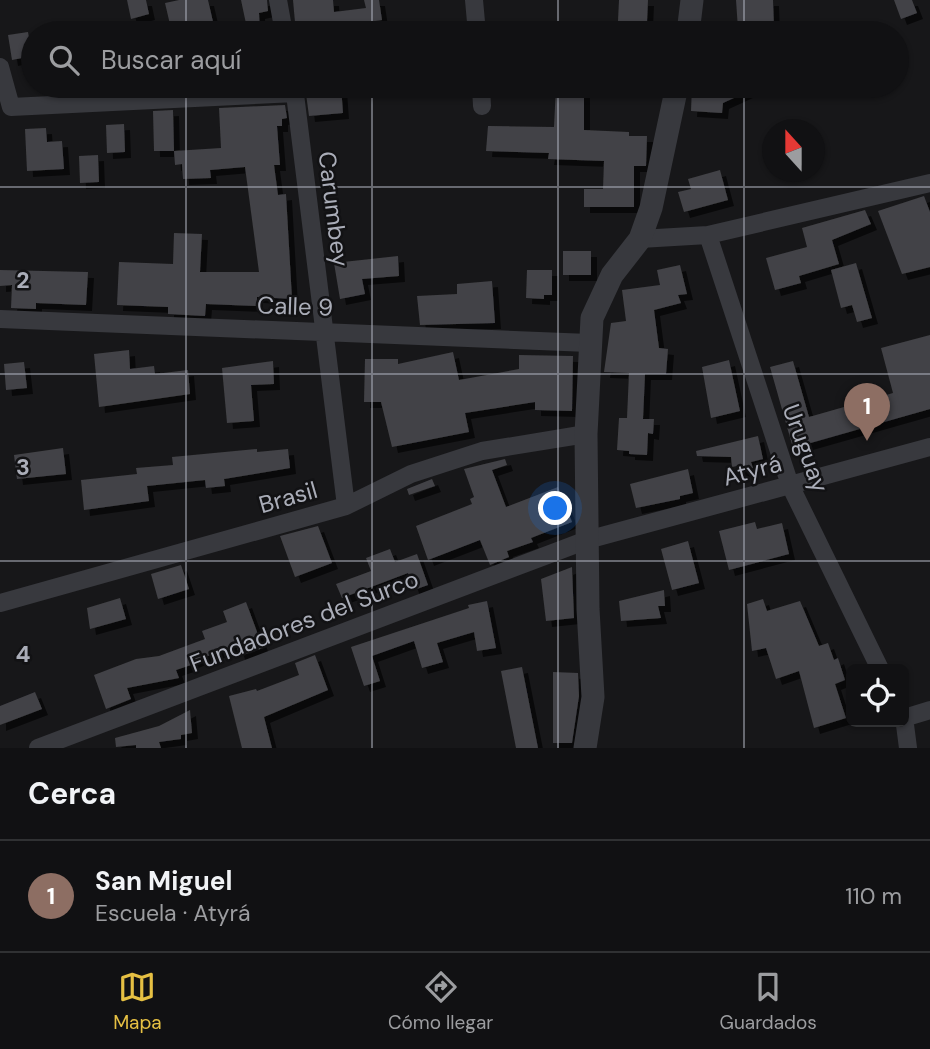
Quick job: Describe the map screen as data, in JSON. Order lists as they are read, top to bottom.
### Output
{
  "streets": {
    "street": [
      "Carumbey",
      "Calle 9",
      "Uruguay",
      "Atyrá",
      "Brasil",
      "Fundadores del Surco"
    ]
  },
  "crossings": [
    ["Carumbey", "Calle 9"],
    ["Carumbey", "Brasil"],
    ["Uruguay", "Atyrá"],
    ["Atyrá", "Fundadores del Surco"]
  ],
  "north": "top",
  "page": {
    "search": "Buscar aquí",
    "pins": "1",
    "heading": "Cerca",
    "list": [
      {
        "mark": "1",
        "name": "San Miguel",
        "note": "Escuela · Atyrá",
        "value": "110 m"
      }
    ],
    "nav": ["Mapa", "Cómo llegar", "Guardados"]
  },
  "grid": {
    "rows": ["2", "3", "4"]
  }
}
